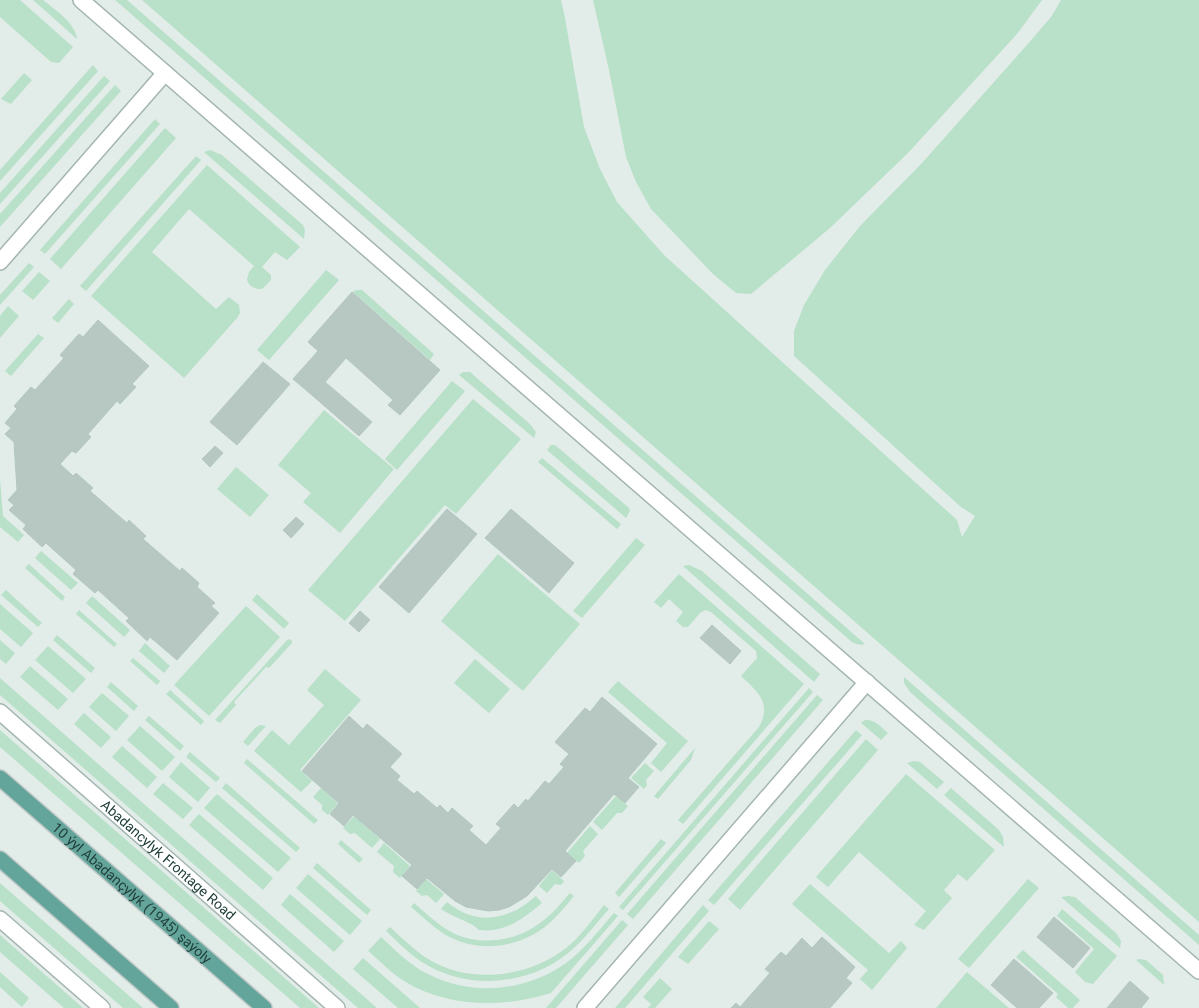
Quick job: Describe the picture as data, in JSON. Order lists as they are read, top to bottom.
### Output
{
  "streets": {
    "main road": ["10 ýyl Abadançylyk (1945) şaýoly"],
    "street": ["Abadancylyk Frontage Road"]
  }
}
